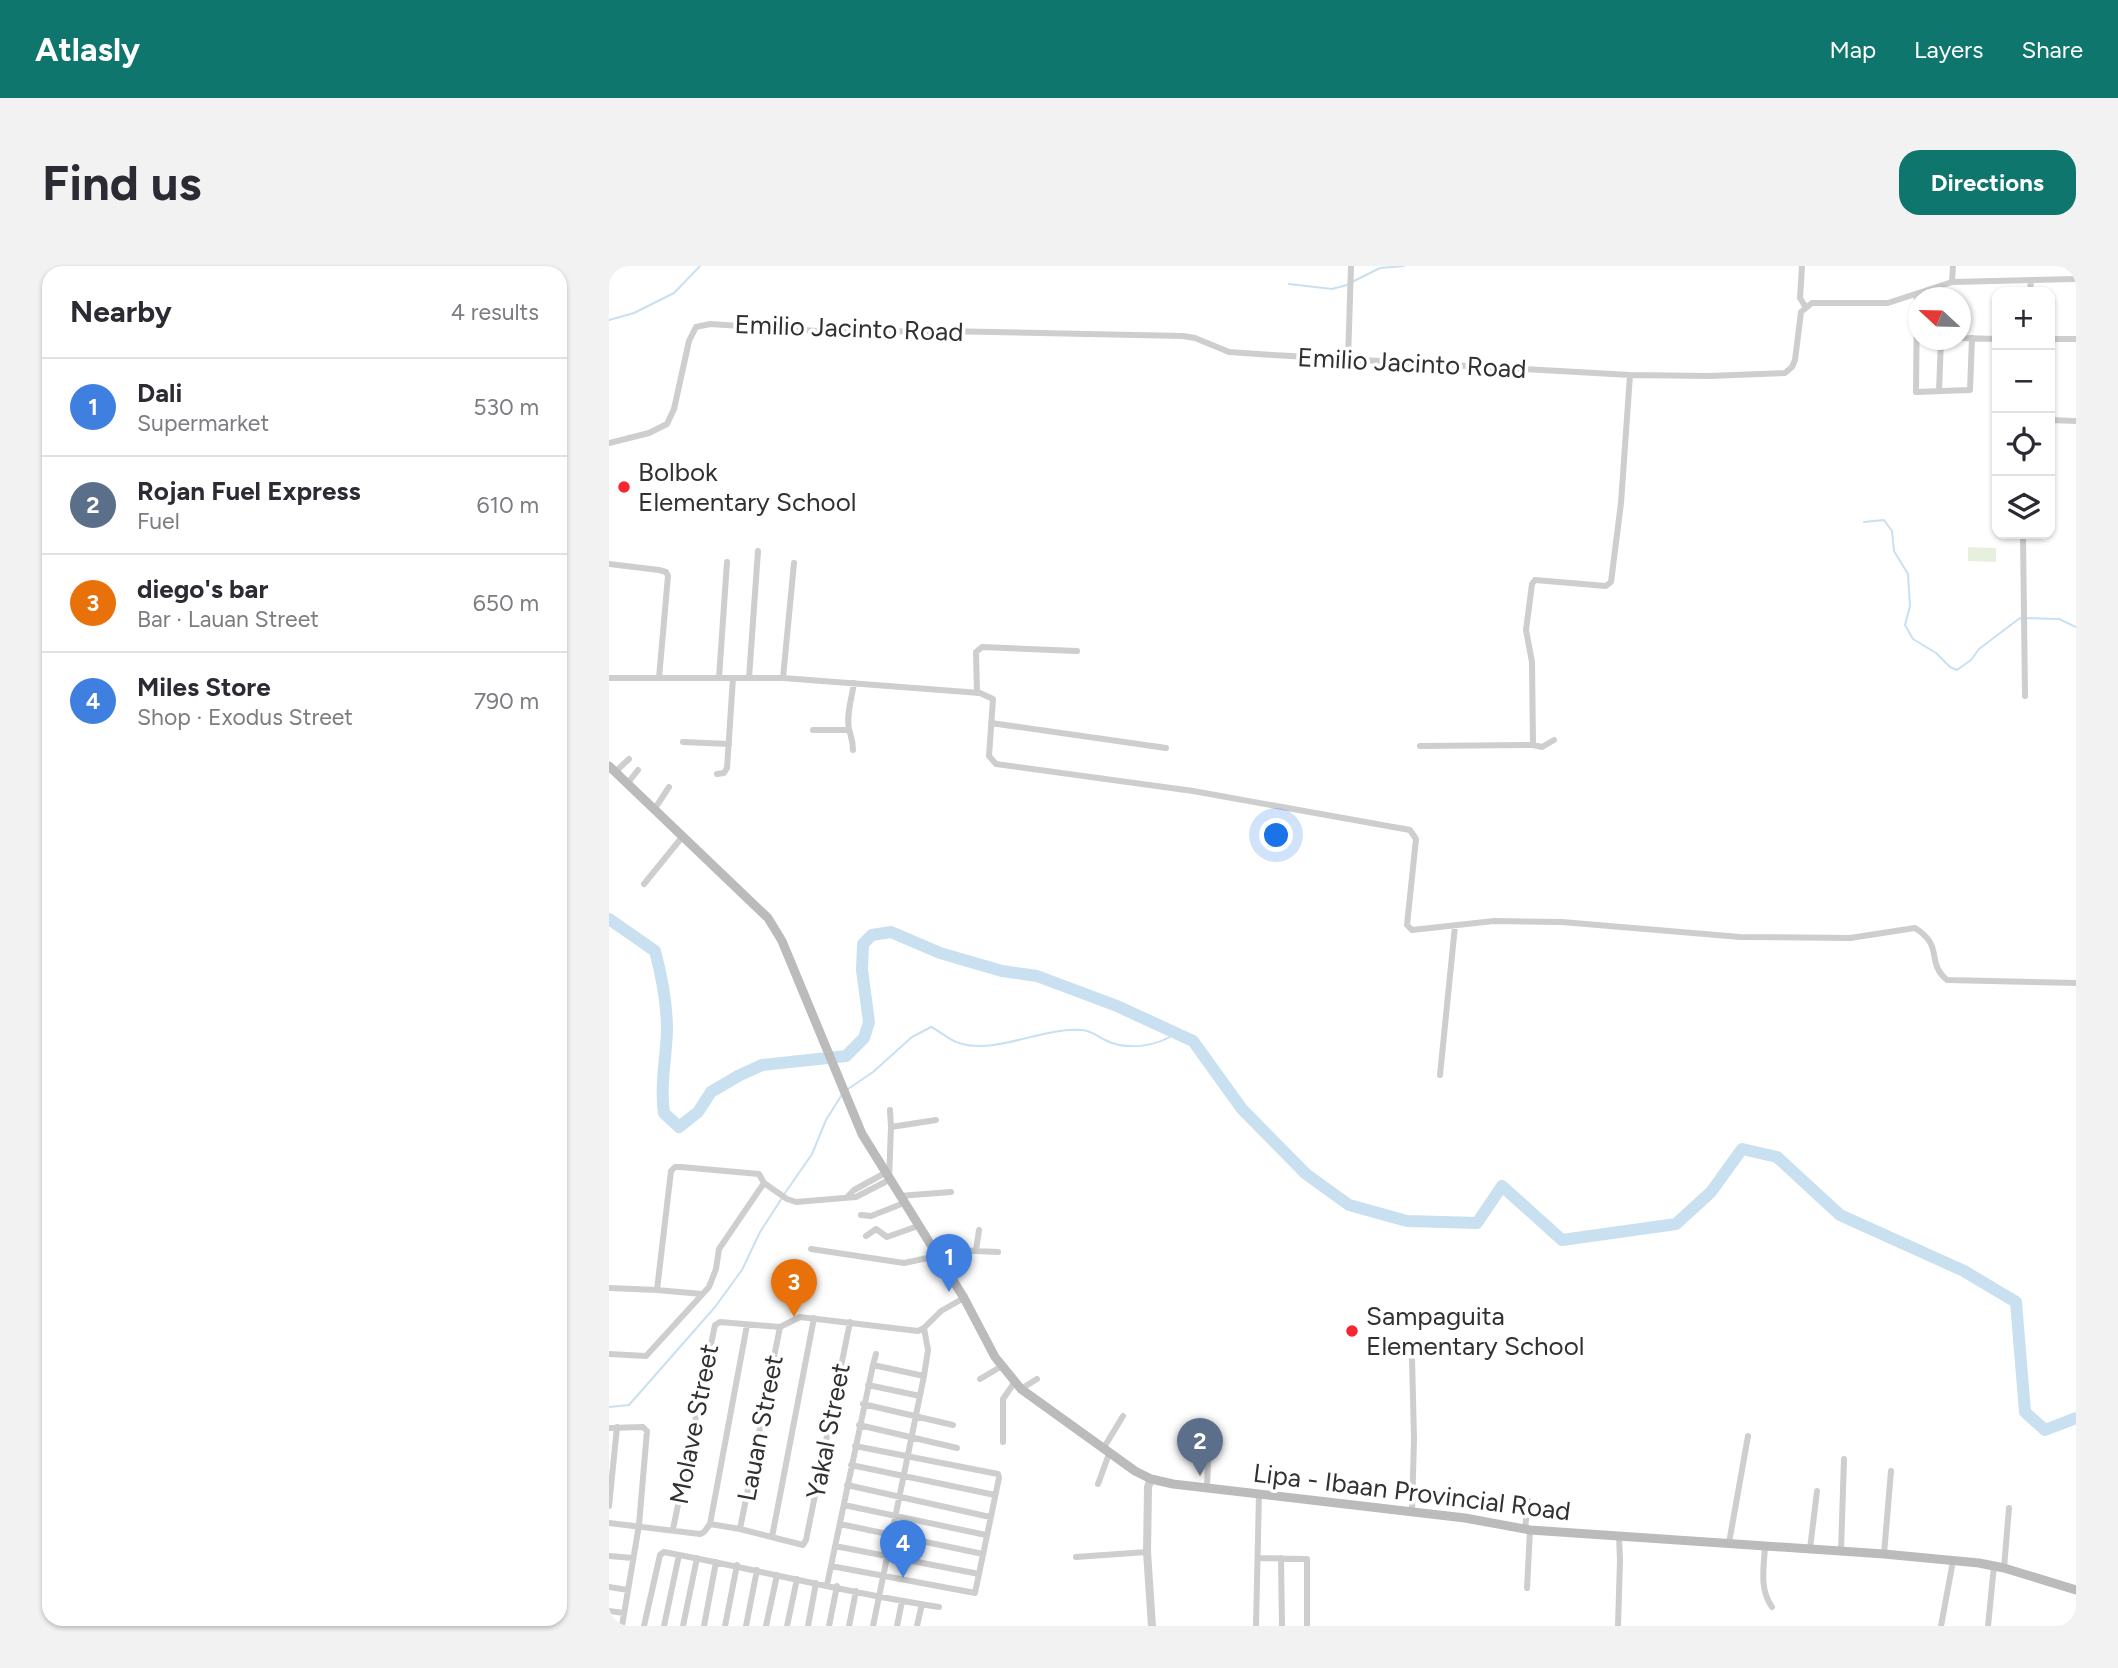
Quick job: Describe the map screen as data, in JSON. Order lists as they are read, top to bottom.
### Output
{
  "streets": {
    "main road": ["Lipa - Ibaan Provincial Road"],
    "street": [
      "Emilio Jacinto Road",
      "Molave Street",
      "Lauan Street",
      "Yakal Street"
    ]
  },
  "places": ["Bolbok Elementary School", "Sampaguita Elementary School"],
  "north": "left",
  "page": {
    "header": "Atlasly",
    "nav": ["Map", "Layers", "Share"],
    "buttons": "Directions",
    "title": "Find us",
    "heading": ["Nearby", "4 results"],
    "map_buttons": ["+", "−"],
    "list": [
      {
        "mark": "1",
        "name": "Dali",
        "note": "Supermarket",
        "value": "530 m"
      },
      {
        "mark": "2",
        "name": "Rojan Fuel Express",
        "note": "Fuel",
        "value": "610 m"
      },
      {
        "mark": "3",
        "name": "diego's bar",
        "note": "Bar · Lauan Street",
        "value": "650 m"
      },
      {
        "mark": "4",
        "name": "Miles Store",
        "note": "Shop · Exodus Street",
        "value": "790 m"
      }
    ],
    "pins": [
      "1",
      "3",
      "2",
      "4"
    ]
  }
}
